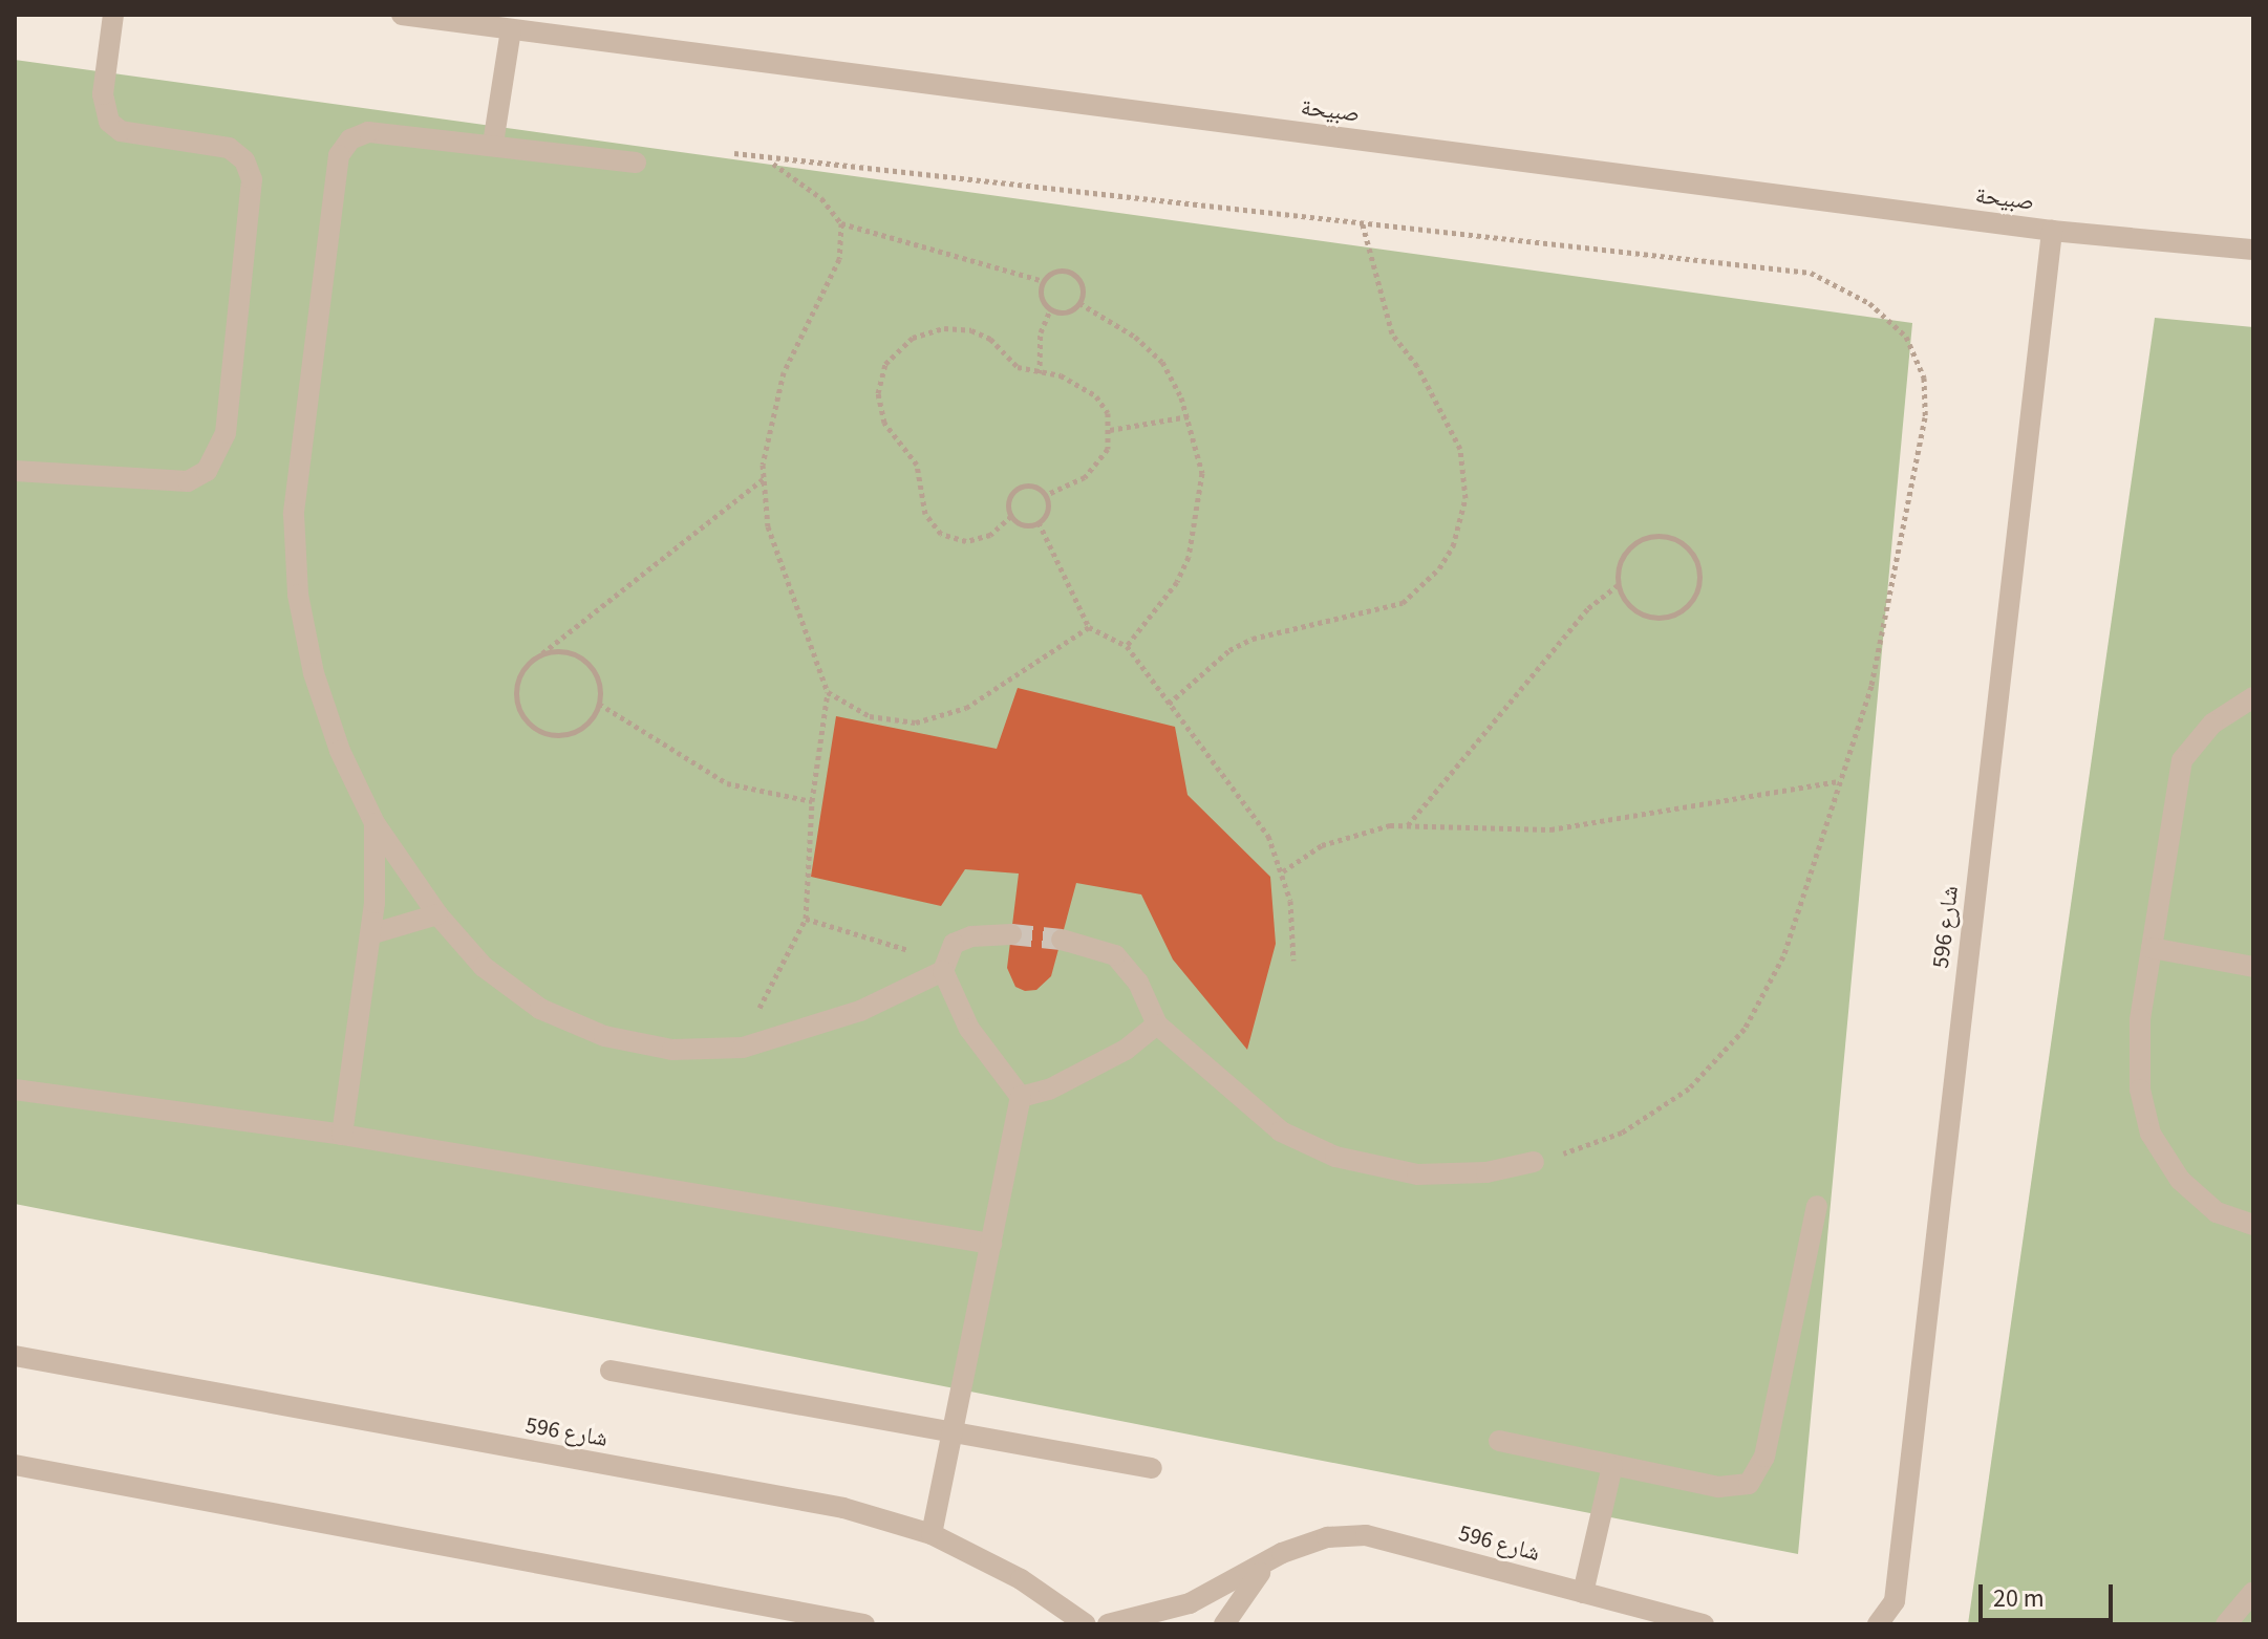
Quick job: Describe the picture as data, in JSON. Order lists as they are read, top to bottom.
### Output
{
  "streets": {
    "street": ["صبيحة", "شارع 596"]
  },
  "crossings": [
    ["صبيحة", "شارع 596"]
  ],
  "scale_bar": "20 m"
}
